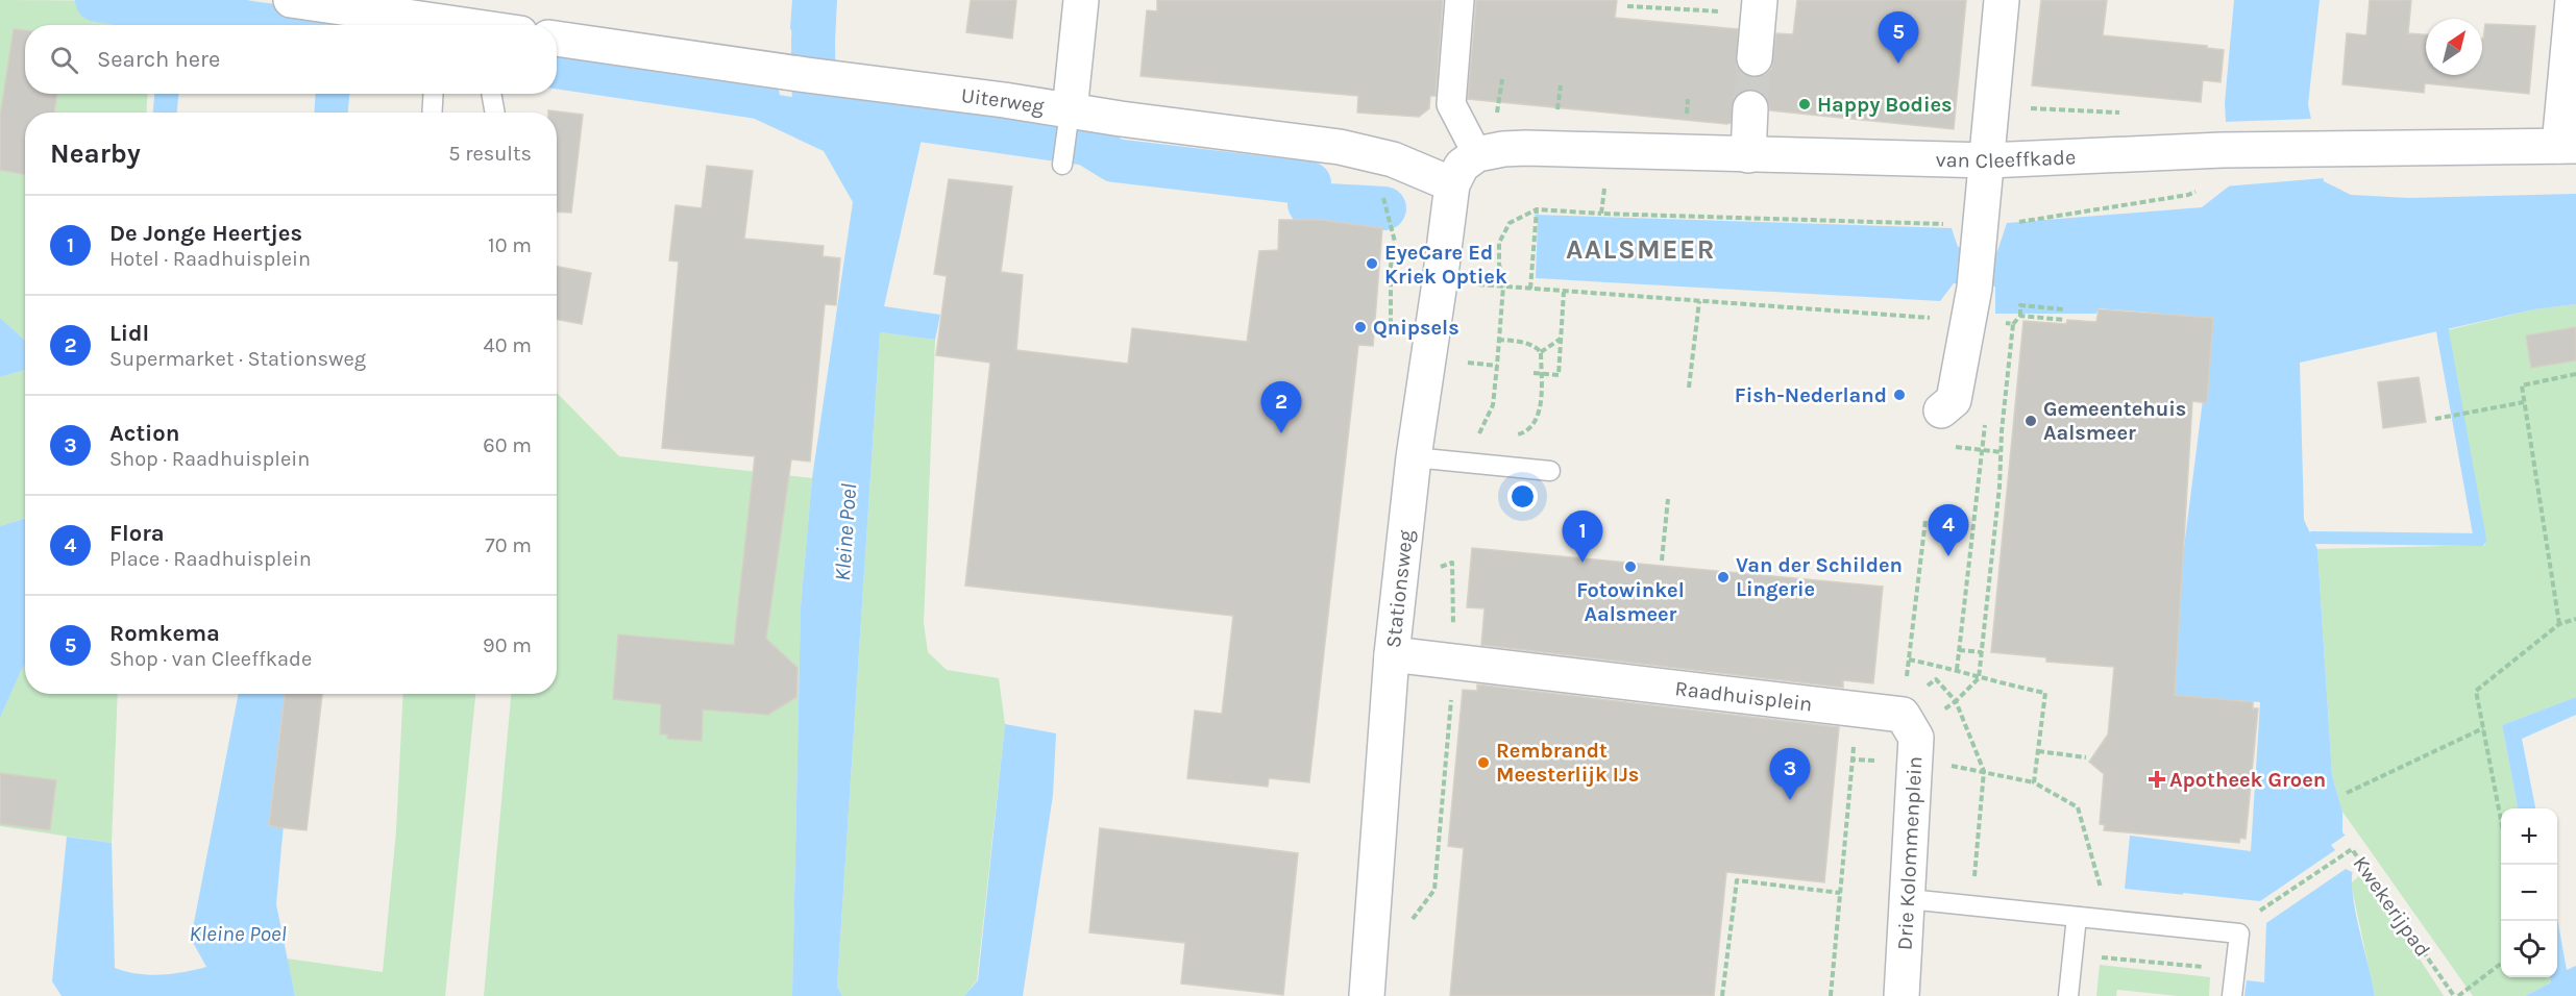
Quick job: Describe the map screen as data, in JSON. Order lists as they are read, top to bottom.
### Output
{
  "streets": {
    "street": [
      "Uiterweg",
      "van Cleeffkade",
      "Stationsweg",
      "Raadhuisplein",
      "Drie Kolommenplein"
    ],
    "path": ["Kwekerijpad"]
  },
  "crossings": [
    ["Uiterweg", "Stationsweg"],
    ["Stationsweg", "Raadhuisplein"],
    ["Raadhuisplein", "Drie Kolommenplein"]
  ],
  "districts": ["AALSMEER"],
  "water": ["Kleine Poel"],
  "places": {
    "other": [
      "Happy Bodies",
      "EyeCare Ed Kriek Optiek",
      "Qnipsels",
      "Fish-Nederland",
      "Gemeentehuis Aalsmeer",
      "Fotowinkel Aalsmeer",
      "Van der Schilden Lingerie",
      "Rembrandt Meesterlijk IJs"
    ],
    "health": ["Apotheek Groen"]
  },
  "north": "top right",
  "page": {
    "pins": [
      "5",
      "2",
      "4",
      "1",
      "3"
    ],
    "search": "Search here",
    "heading": ["Nearby", "5 results"],
    "list": [
      {
        "mark": "1",
        "name": "De Jonge Heertjes",
        "note": "Hotel · Raadhuisplein",
        "value": "10 m"
      },
      {
        "mark": "2",
        "name": "Lidl",
        "note": "Supermarket · Stationsweg",
        "value": "40 m"
      },
      {
        "mark": "3",
        "name": "Action",
        "note": "Shop · Raadhuisplein",
        "value": "60 m"
      },
      {
        "mark": "4",
        "name": "Flora",
        "note": "Place · Raadhuisplein",
        "value": "70 m"
      },
      {
        "mark": "5",
        "name": "Romkema",
        "note": "Shop · van Cleeffkade",
        "value": "90 m"
      }
    ],
    "map_buttons": ["+", "−"]
  }
}
